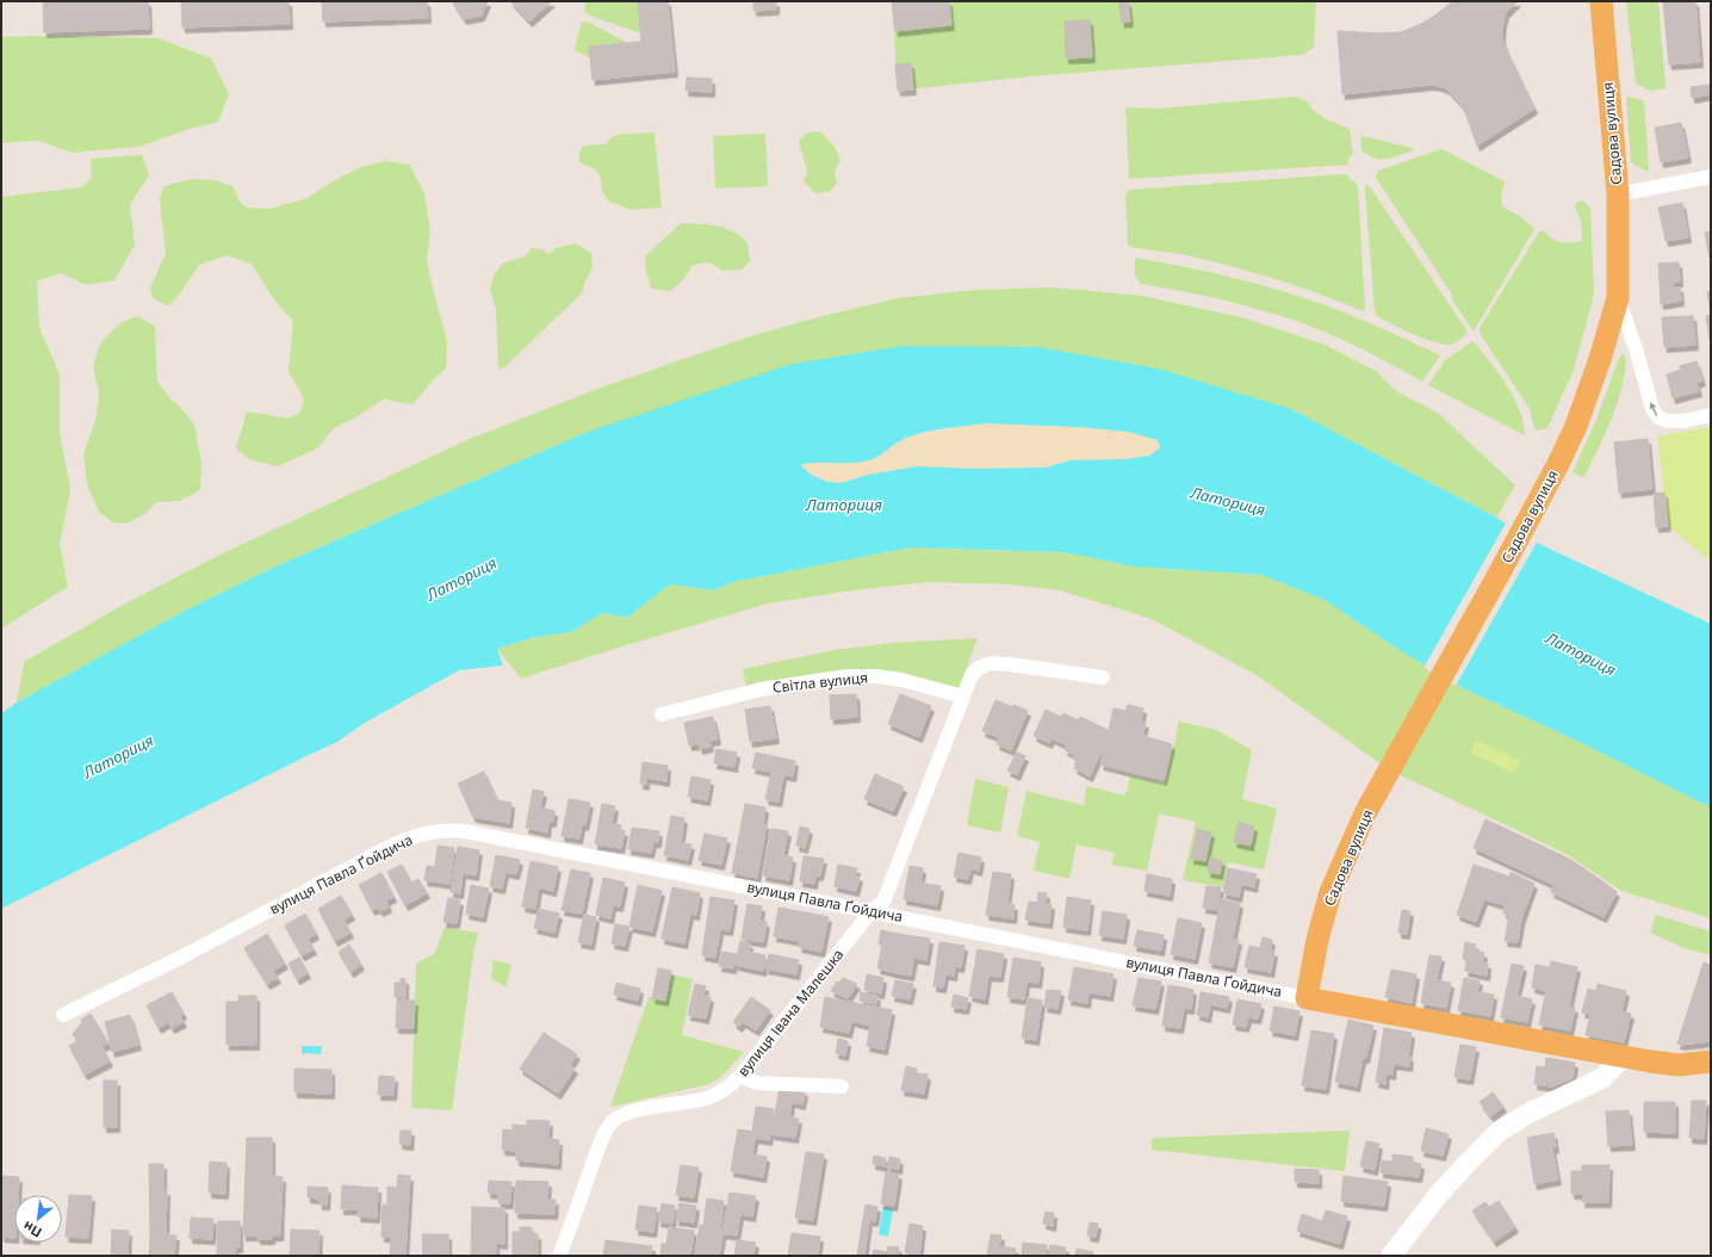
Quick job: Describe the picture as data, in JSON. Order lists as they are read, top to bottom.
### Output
{
  "streets": {
    "main road": ["Садова вулиця", "вулиця Павла Ґойдича"],
    "street": ["Світла вулиця", "вулиця Івана Малешка"]
  },
  "crossings": [
    ["Садова вулиця", "вулиця Павла Ґойдича"],
    ["Світла вулиця", "вулиця Івана Малешка"],
    ["вулиця Павла Ґойдича", "вулиця Івана Малешка"]
  ],
  "water": ["Латориця"],
  "north": "bottom left"
}
